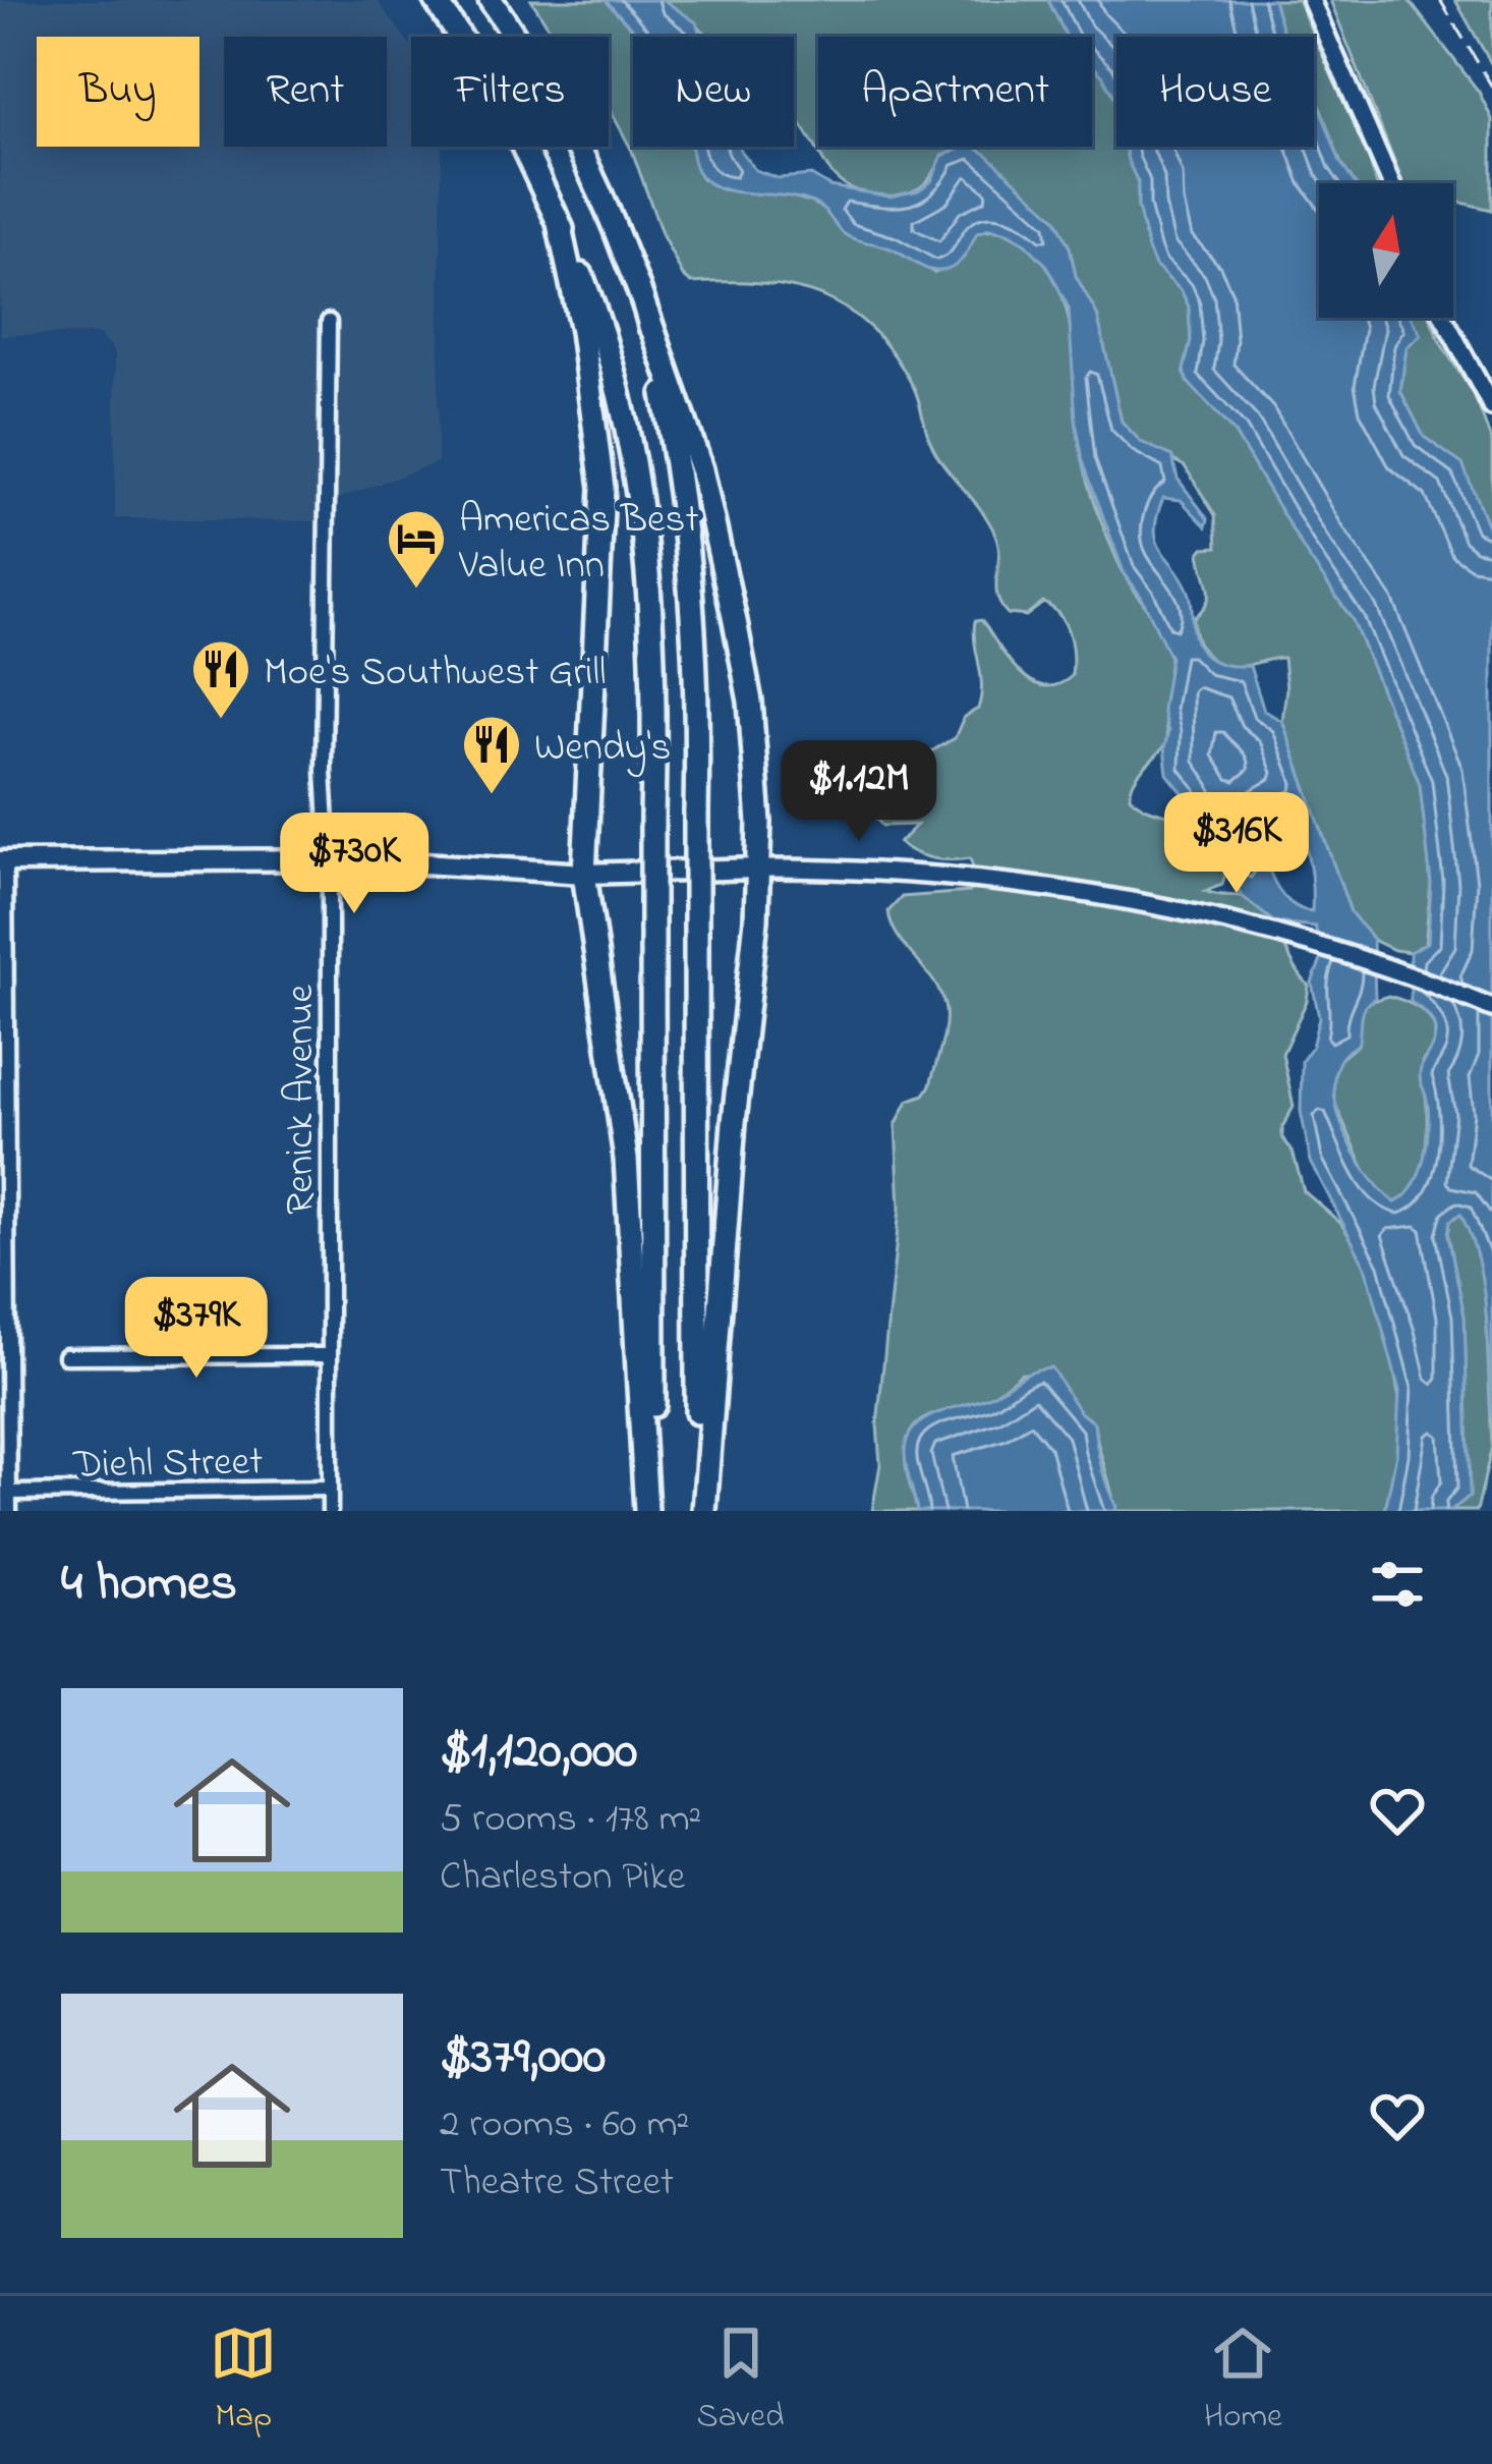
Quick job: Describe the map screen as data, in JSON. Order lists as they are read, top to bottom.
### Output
{
  "streets": {
    "street": ["Renick Avenue", "Diehl Street"]
  },
  "crossings": [
    ["Renick Avenue", "Diehl Street"]
  ],
  "places": {
    "hotel": ["Americas Best Value Inn"],
    "restaurant": ["Moe's Southwest Grill", "Wendy's"]
  },
  "north": "top",
  "page": {
    "chip": [
      "Buy",
      "Rent",
      "Filters",
      "New",
      "Apartment",
      "House"
    ],
    "price": [
      "$1.12M",
      "$316K",
      "$730K",
      "$379K"
    ],
    "heading": "4 homes",
    "list": [
      {
        "name": "$1,120,000",
        "note": "5 rooms · 178 m² · Charleston Pike"
      },
      {
        "name": "$379,000",
        "note": "2 rooms · 60 m² · Theatre Street"
      }
    ],
    "tabs": ["Map", "Saved", "Home"]
  }
}
